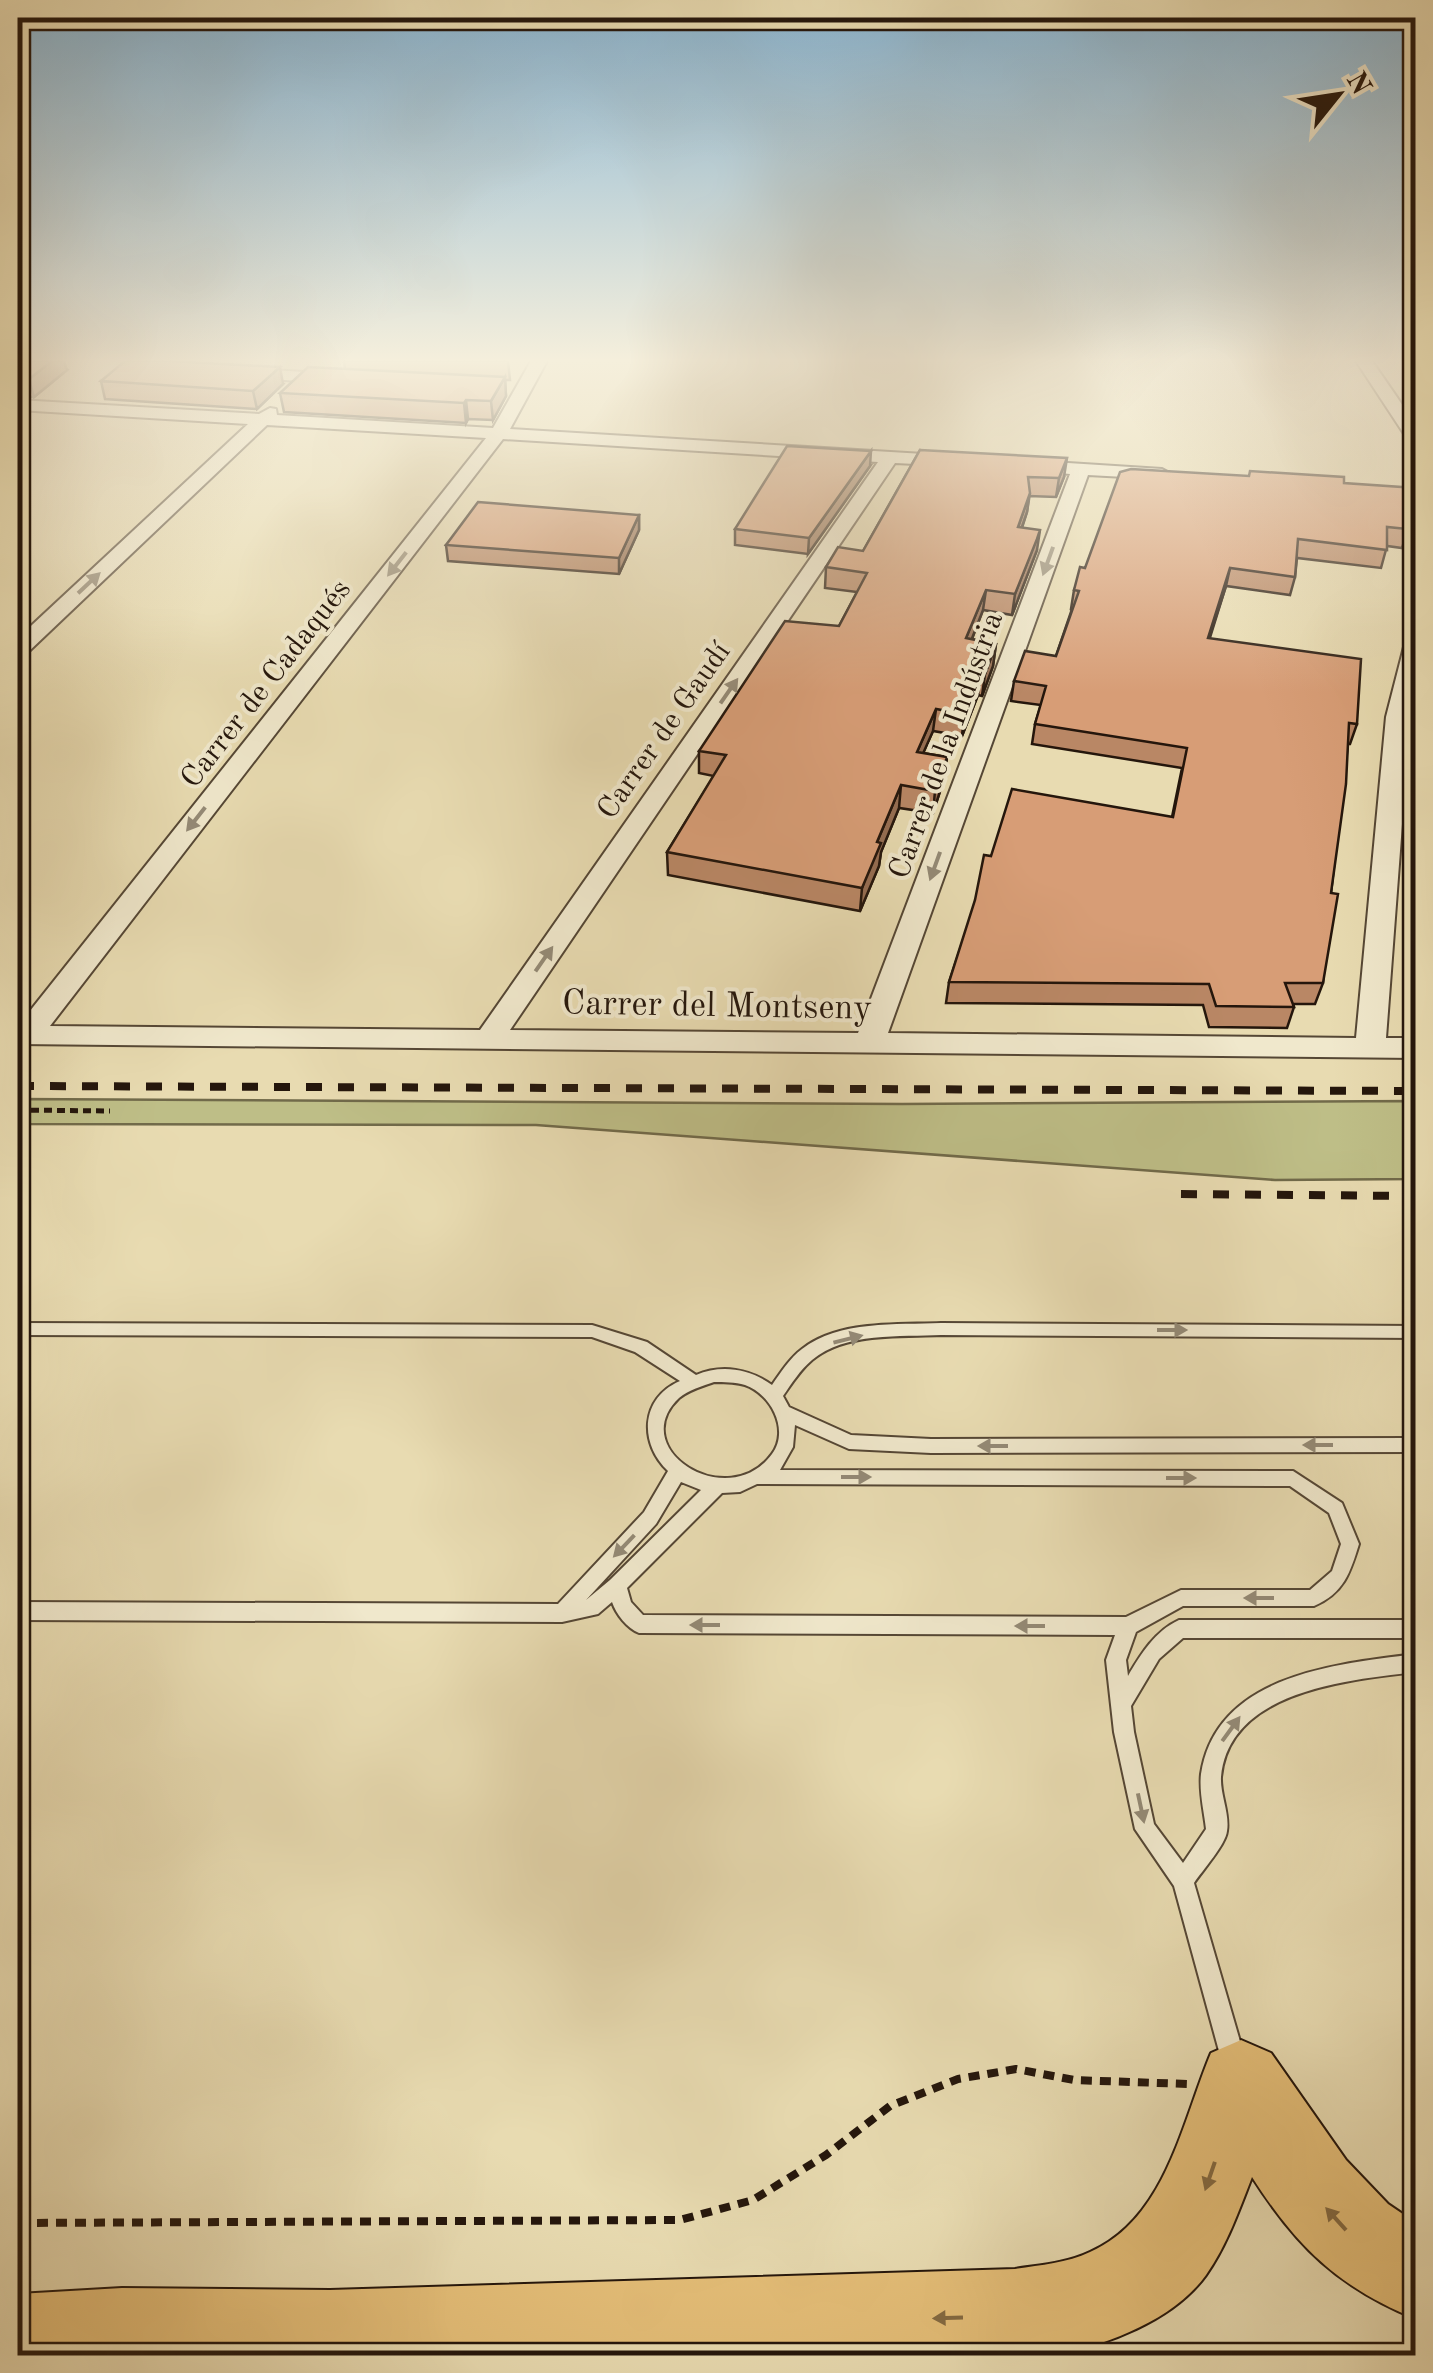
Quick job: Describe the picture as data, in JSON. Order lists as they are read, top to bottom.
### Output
{
  "streets": {
    "street": [
      "Carrer de Cadaqués",
      "Carrer de Gaudí",
      "Carrer de la Indústria",
      "Carrer del Montseny"
    ]
  },
  "crossings": [
    ["Carrer de Cadaqués", "Carrer del Montseny"],
    ["Carrer de Gaudí", "Carrer del Montseny"],
    ["Carrer de la Indústria", "Carrer del Montseny"]
  ],
  "one_way": ["Carrer de Gaudí", "Carrer de la Indústria"],
  "north": "top right"
}
